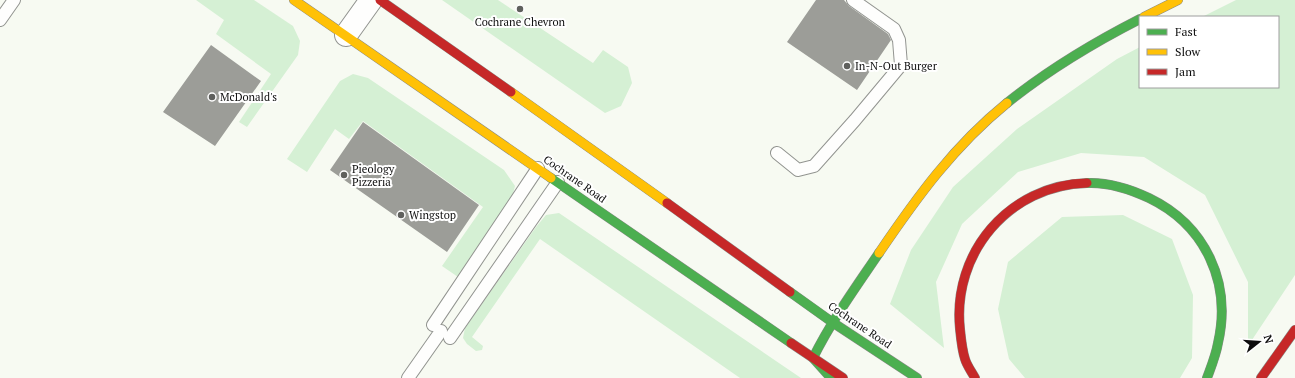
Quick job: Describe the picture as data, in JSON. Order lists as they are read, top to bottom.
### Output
{
  "streets": {
    "main road": ["Cochrane Road"]
  },
  "places": [
    "Cochrane Chevron",
    "In-N-Out Burger",
    "McDonald's",
    "Pieology Pizzeria",
    "Wingstop"
  ],
  "legend": ["Fast", "Slow", "Jam"],
  "north": "right"
}
